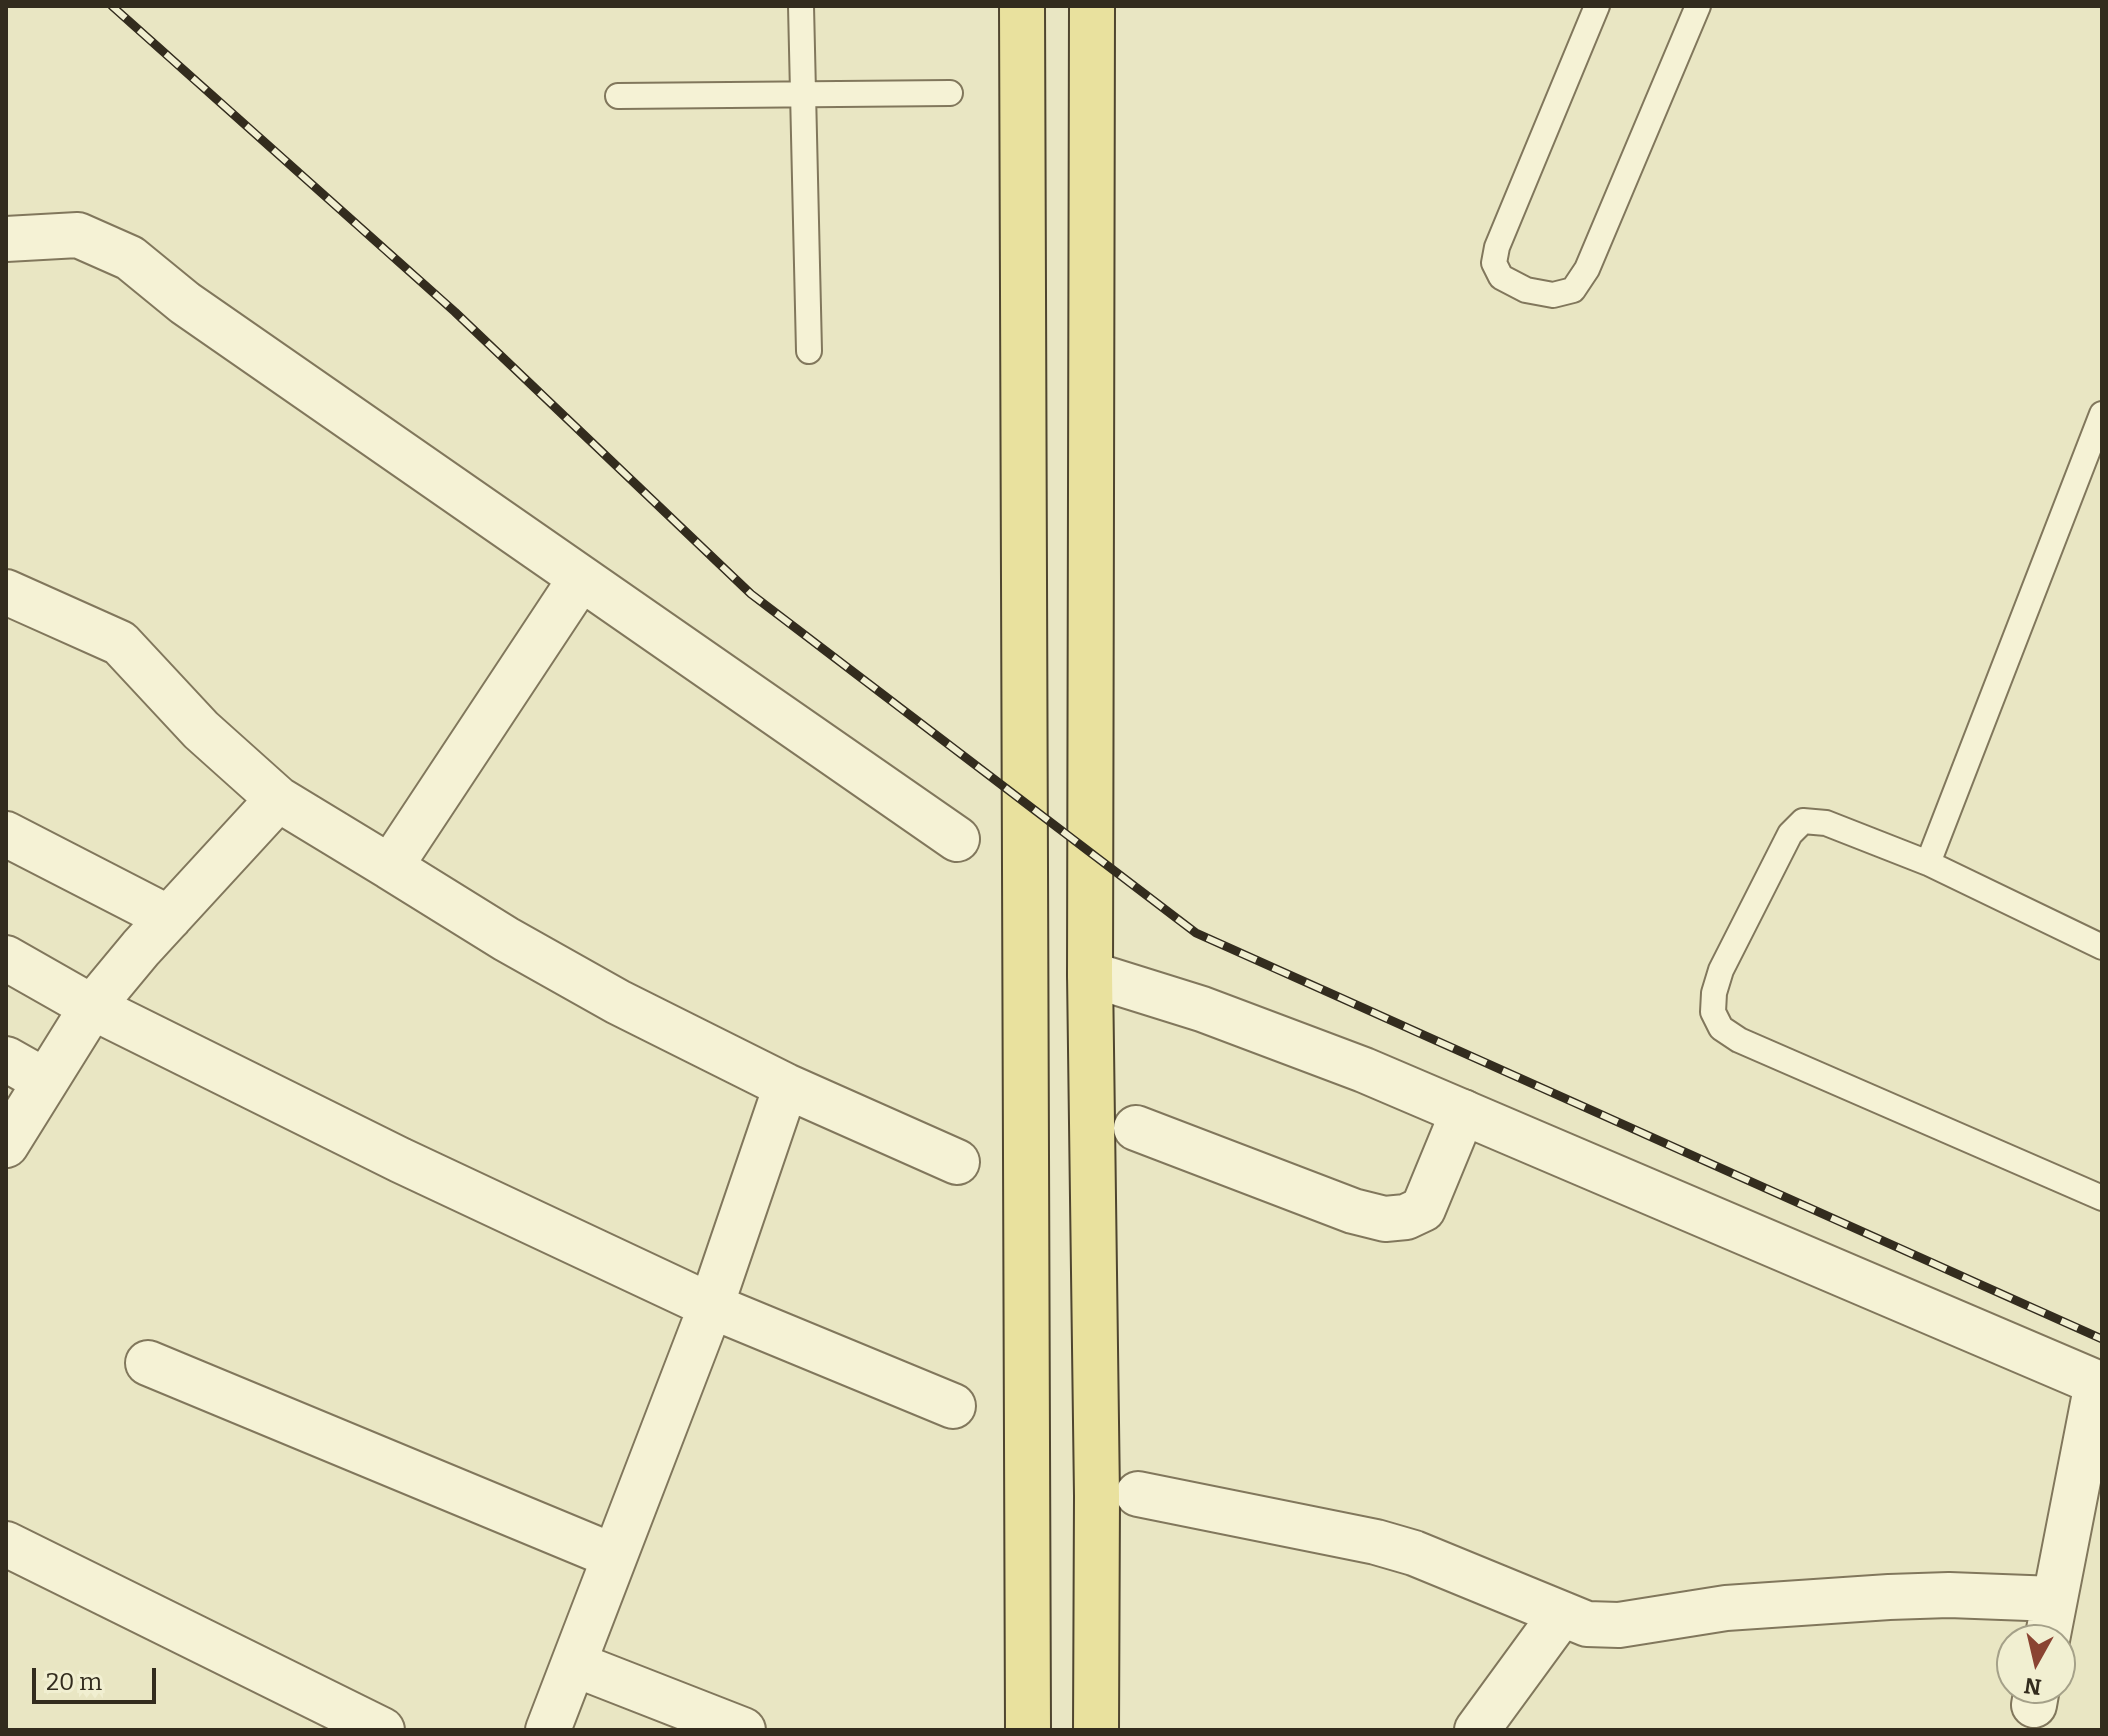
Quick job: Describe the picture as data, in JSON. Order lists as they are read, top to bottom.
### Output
{
  "scale_bar": "20 m",
  "north": "bottom"
}
